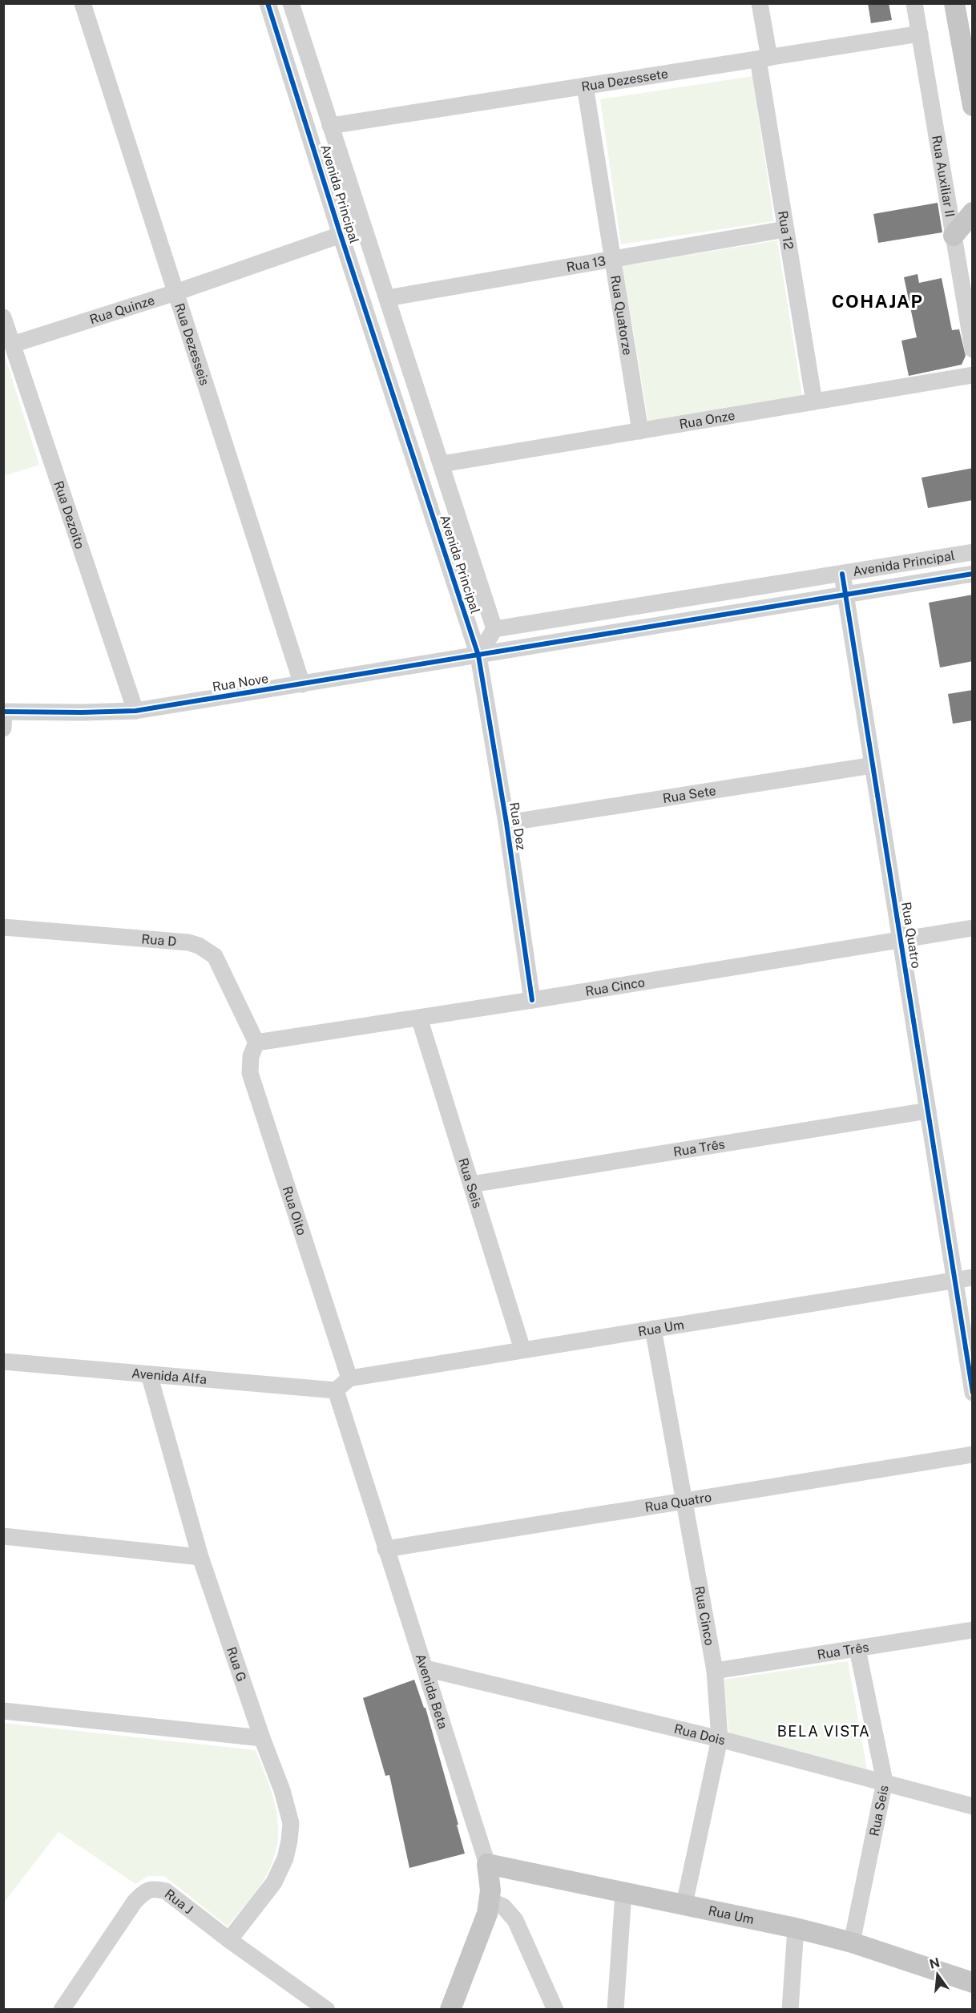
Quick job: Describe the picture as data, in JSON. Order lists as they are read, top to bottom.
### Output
{
  "streets": {
    "main road": ["Rua Um", "Avenida Beta"],
    "street": [
      "Rua Dezessete",
      "Rua Auxiliar II",
      "Avenida Principal",
      "Rua 12",
      "Rua 13",
      "Rua Quinze",
      "Rua Quatorze",
      "Rua Dezesseis",
      "Rua Onze",
      "Rua Dezoito",
      "Rua Nove",
      "Rua Sete",
      "Rua Dez",
      "Rua Quatro",
      "Rua D",
      "Rua Cinco",
      "Rua Três",
      "Rua Seis",
      "Rua Oito",
      "Avenida Alfa",
      "Rua G",
      "Rua Dois",
      "Rua J"
    ]
  },
  "crossings": [
    ["Rua Dezessete", "Rua Auxiliar II"],
    ["Rua Dezessete", "Avenida Principal"],
    ["Rua Dezessete", "Rua 12"],
    ["Rua Dezessete", "Rua Quatorze"],
    ["Avenida Principal", "Rua 13"],
    ["Avenida Principal", "Rua Quinze"],
    ["Avenida Principal", "Rua Onze"],
    ["Avenida Principal", "Rua Nove"],
    ["Avenida Principal", "Rua Dez"],
    ["Avenida Principal", "Rua Quatro"],
    ["Rua 12", "Rua 13"],
    ["Rua 12", "Rua Onze"],
    ["Rua 13", "Rua Quatorze"],
    ["Rua Quinze", "Rua Dezesseis"],
    ["Rua Quinze", "Rua Dezoito"],
    ["Rua Quatorze", "Rua Onze"],
    ["Rua Dezesseis", "Rua Nove"],
    ["Rua Dezoito", "Rua Nove"],
    ["Rua Nove", "Rua Dez"],
    ["Rua Sete", "Rua Dez"],
    ["Rua Sete", "Rua Quatro"],
    ["Rua Dez", "Rua Cinco"],
    ["Rua Quatro", "Rua Cinco"],
    ["Rua Quatro", "Rua Três"],
    ["Rua Quatro", "Rua Um"],
    ["Rua Quatro", "Avenida Beta"],
    ["Rua D", "Rua Cinco"],
    ["Rua D", "Rua Oito"],
    ["Rua Cinco", "Rua Três"],
    ["Rua Cinco", "Rua Seis"],
    ["Rua Cinco", "Rua Oito"],
    ["Rua Cinco", "Rua Um"],
    ["Rua Cinco", "Rua Dois"],
    ["Rua Três", "Rua Seis"],
    ["Rua Seis", "Rua Um"],
    ["Rua Seis", "Rua Dois"],
    ["Rua Oito", "Rua Um"],
    ["Rua Um", "Avenida Beta"],
    ["Avenida Alfa", "Rua G"],
    ["Avenida Alfa", "Avenida Beta"],
    ["Rua G", "Rua J"],
    ["Avenida Beta", "Rua Dois"]
  ],
  "districts": ["COHAJAP", "BELA VISTA"],
  "north": "top"
}
